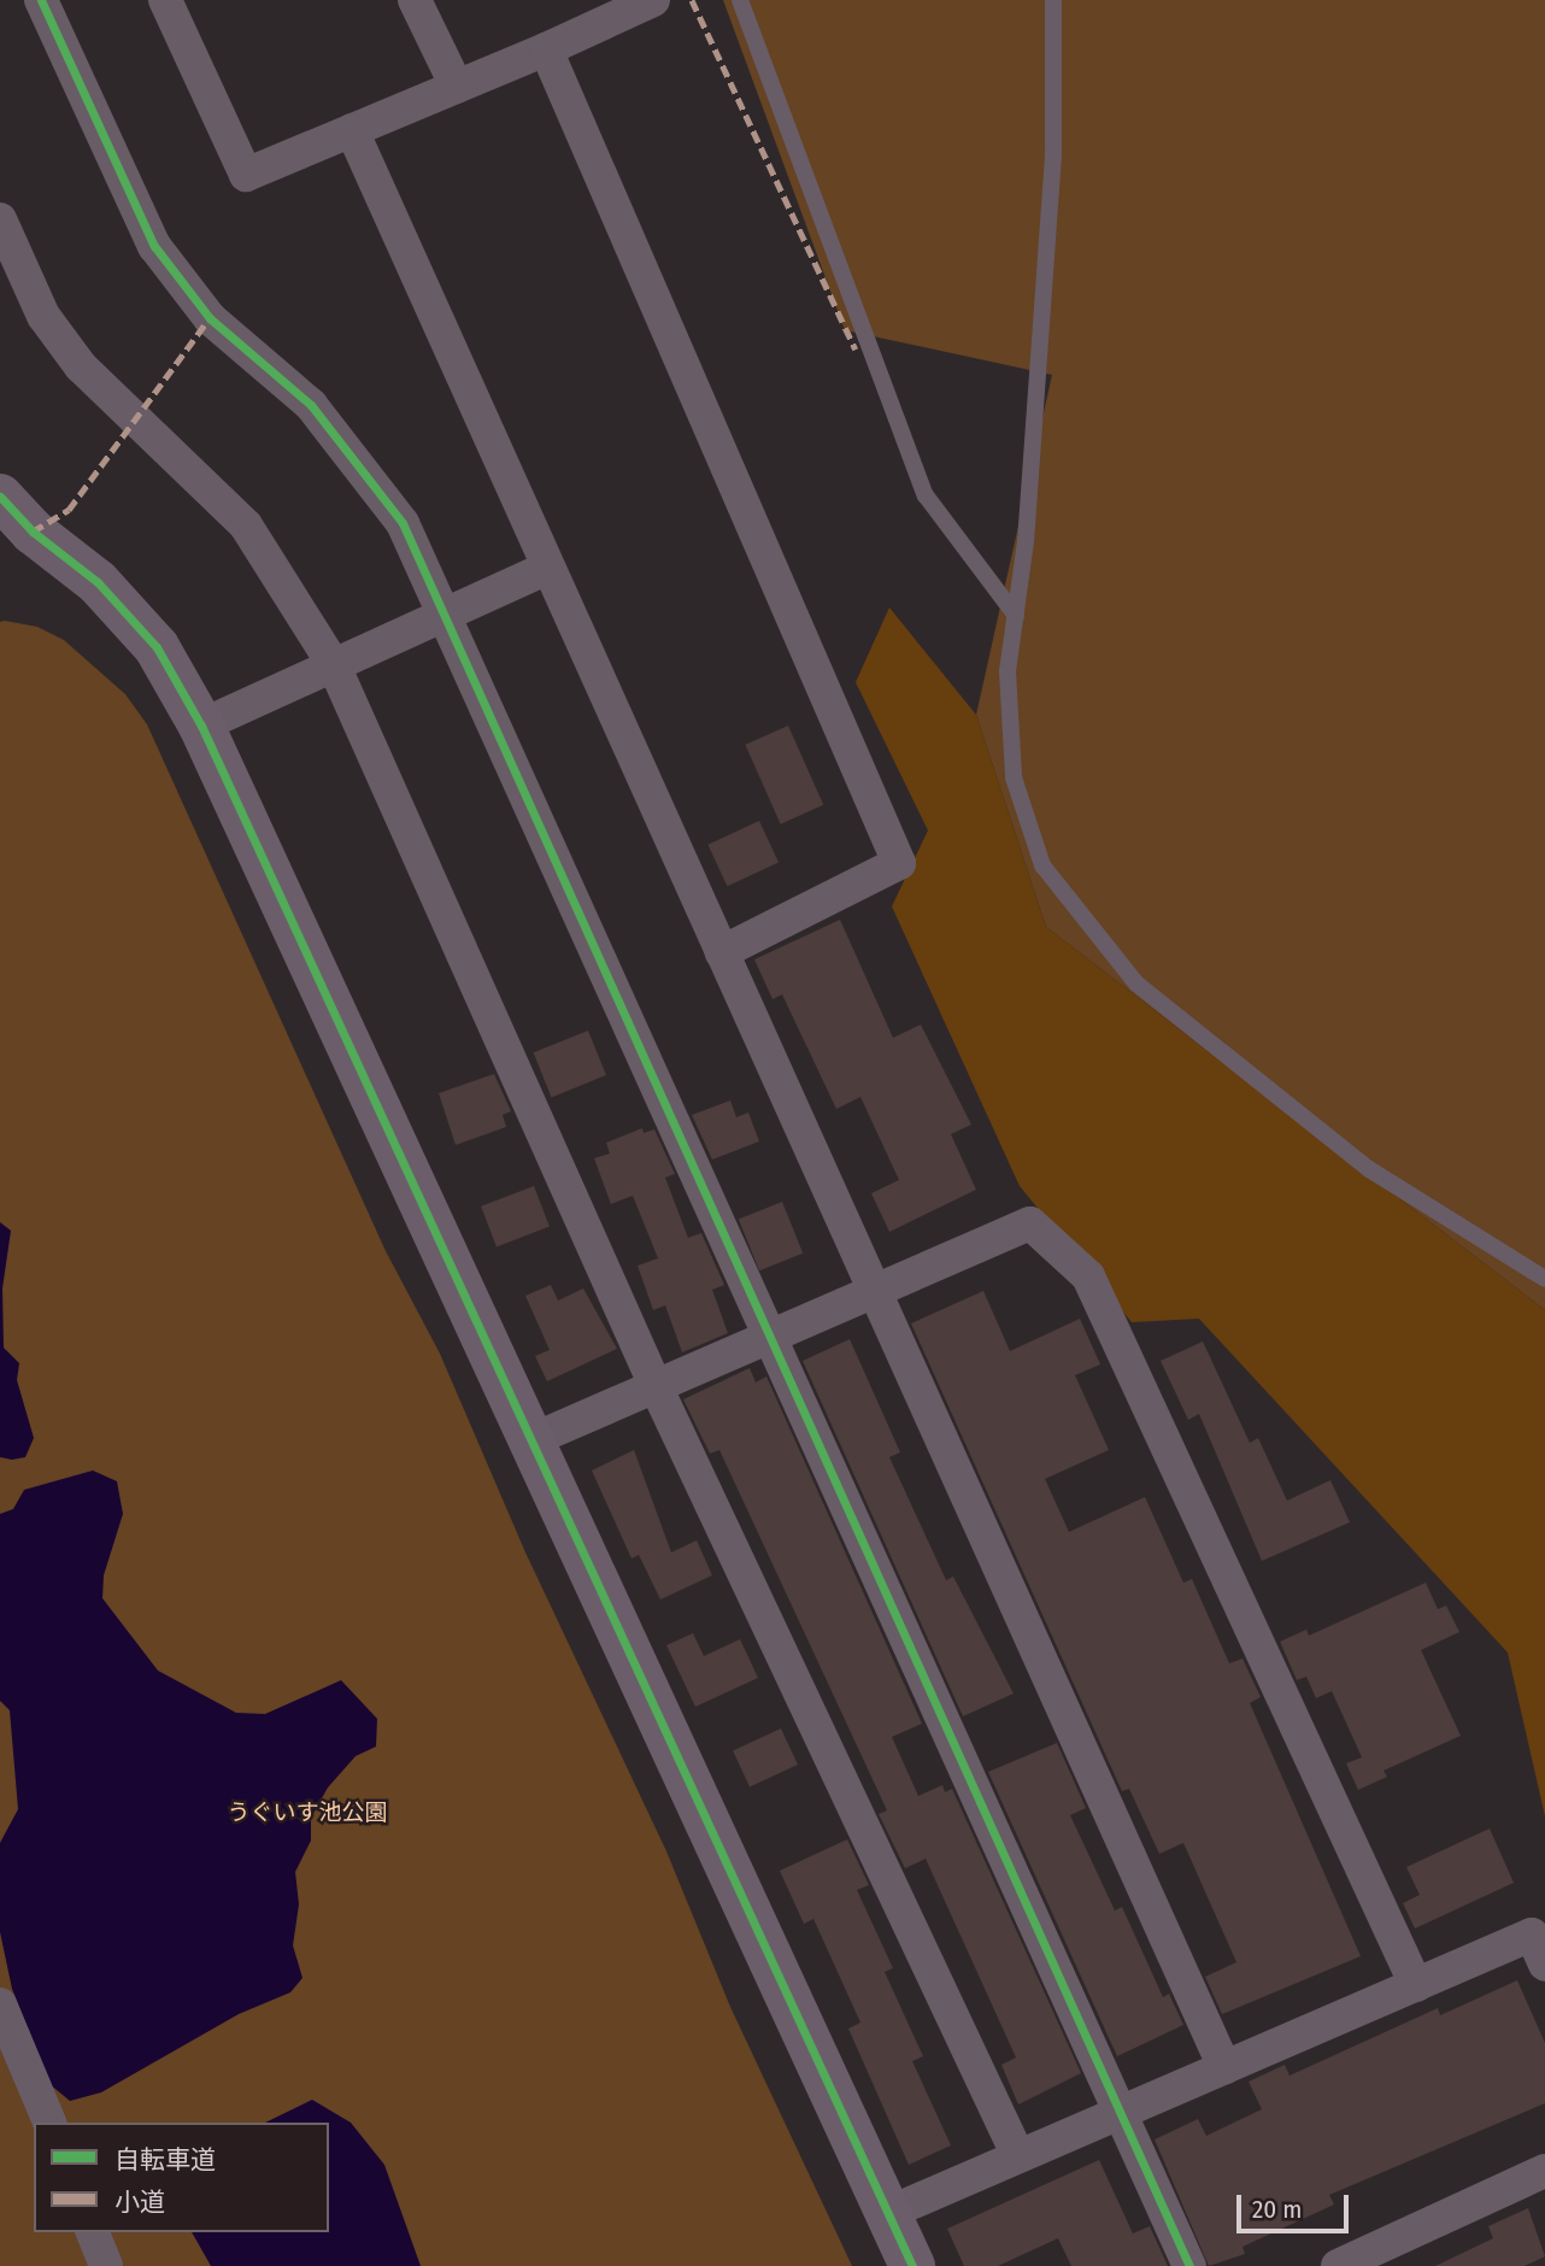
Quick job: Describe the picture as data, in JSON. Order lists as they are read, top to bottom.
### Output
{
  "parks": ["うぐいす池公園"],
  "legend": ["自転車道", "小道"],
  "scale_bar": "20 m"
}
